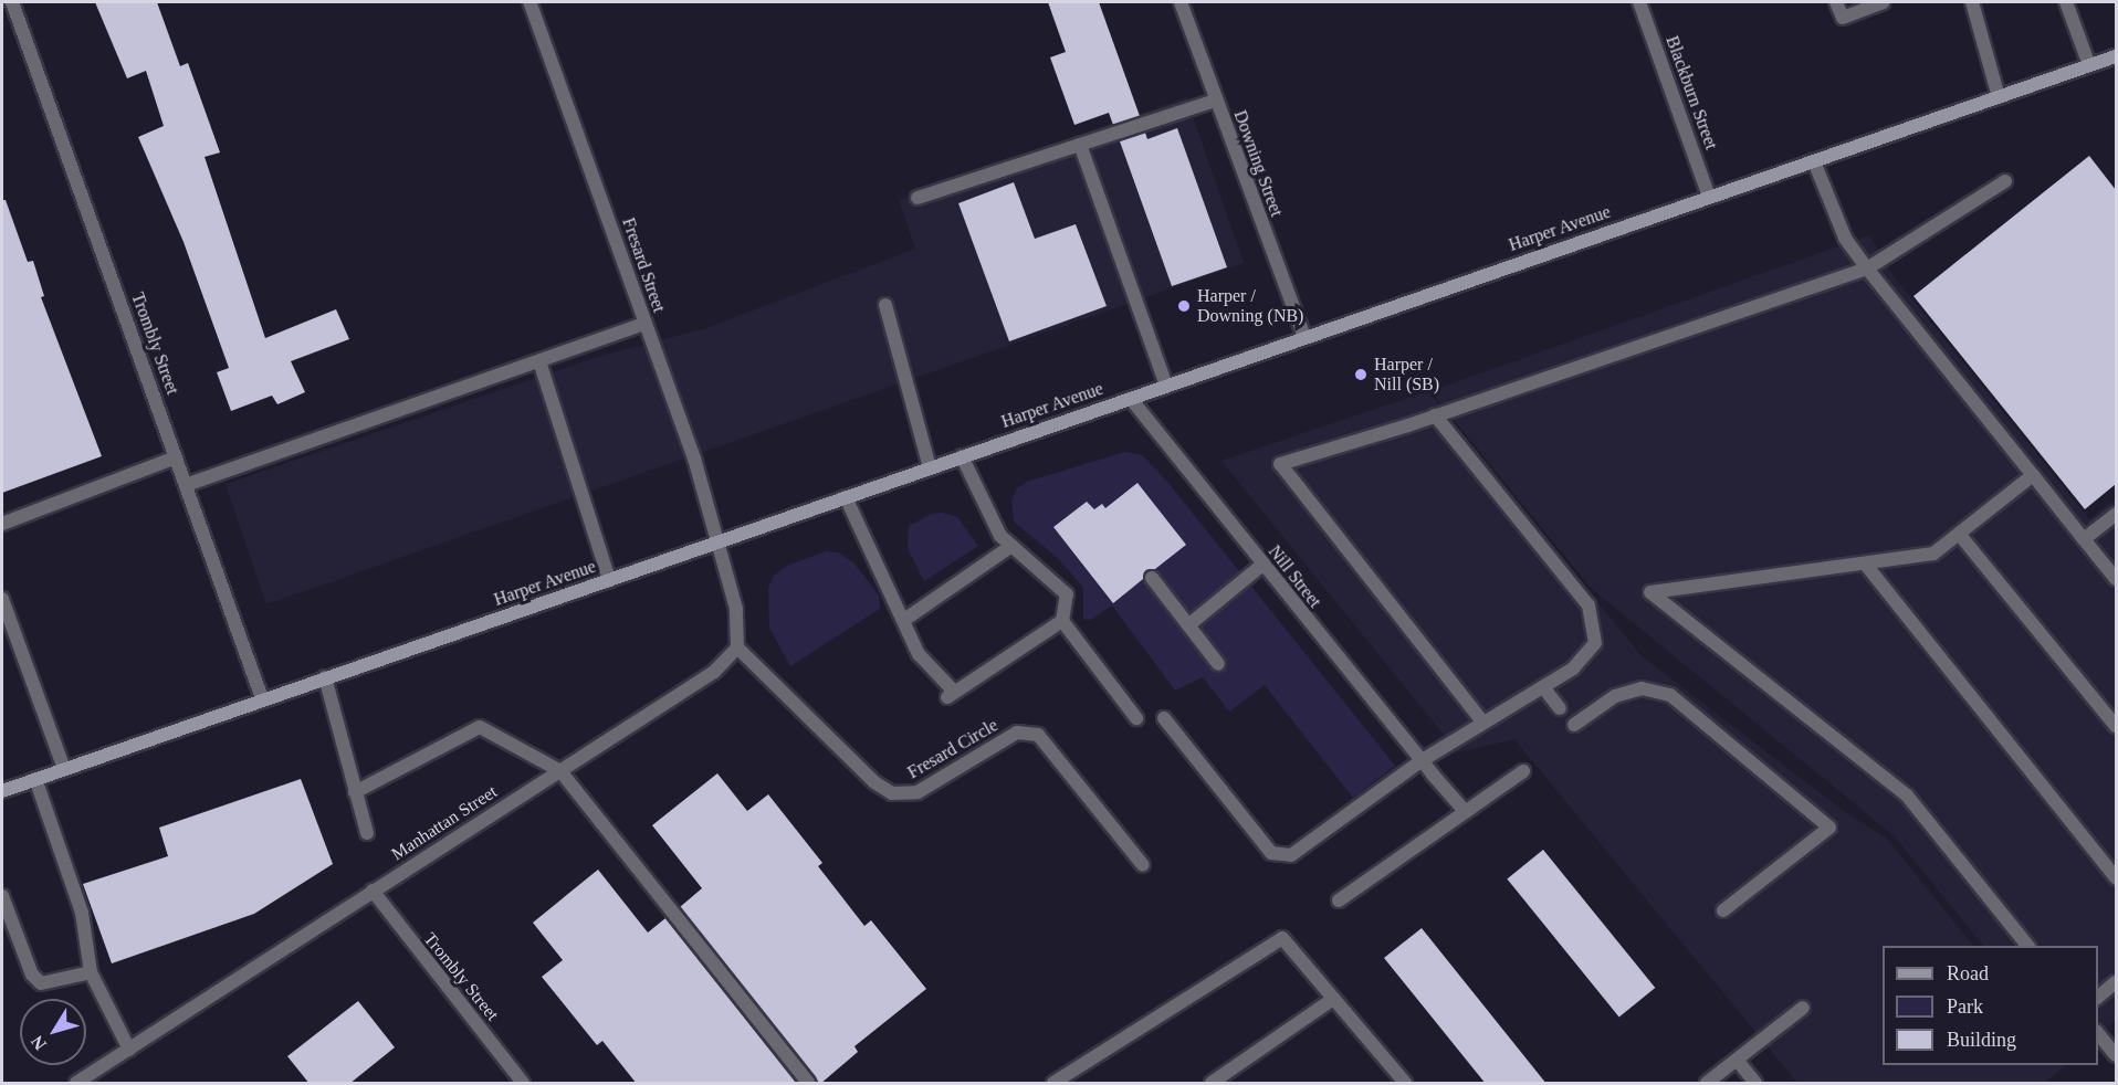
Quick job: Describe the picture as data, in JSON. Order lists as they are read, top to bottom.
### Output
{
  "streets": {
    "main road": ["Harper Avenue"],
    "street": [
      "Blackburn Street",
      "Downing Street",
      "Fresard Street",
      "Trombly Street",
      "Nill Street",
      "Fresard Circle",
      "Manhattan Street"
    ]
  },
  "crossings": [
    ["Blackburn Street", "Harper Avenue"],
    ["Downing Street", "Harper Avenue"],
    ["Harper Avenue", "Fresard Street"],
    ["Harper Avenue", "Trombly Street"],
    ["Harper Avenue", "Nill Street"],
    ["Trombly Street", "Manhattan Street"],
    ["Fresard Circle", "Manhattan Street"]
  ],
  "places": ["Harper / Downing (NB)", "Harper / Nill (SB)"],
  "legend": ["Road", "Park", "Building"],
  "north": "bottom left"
}
